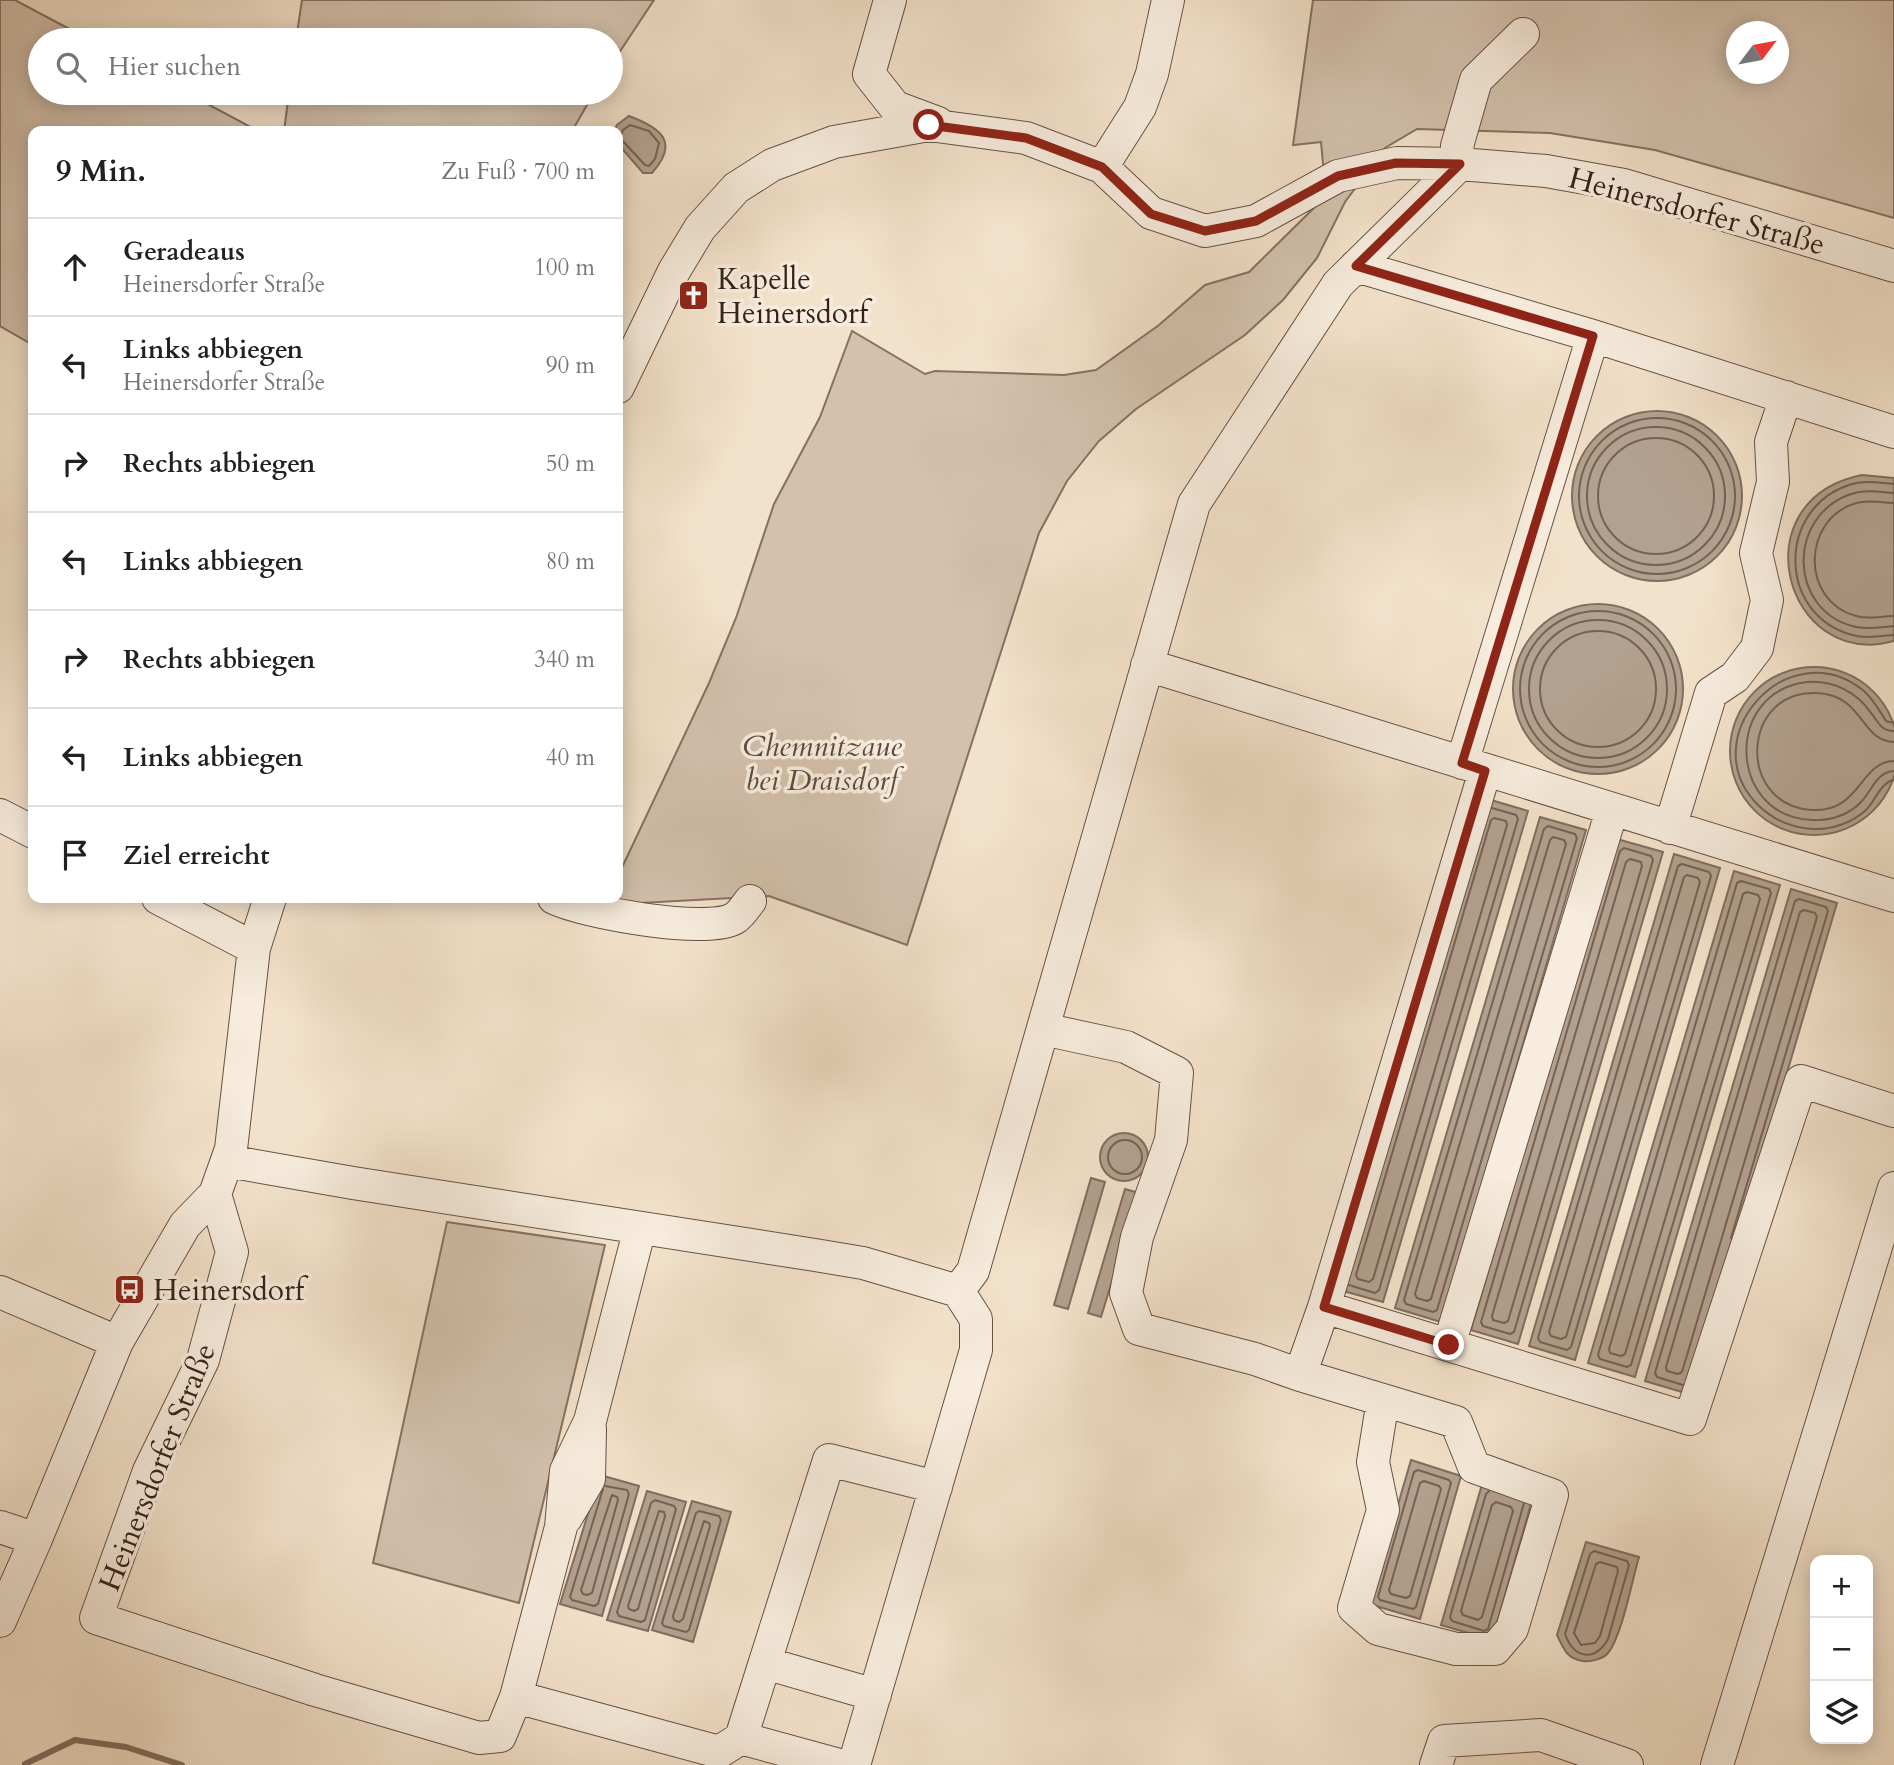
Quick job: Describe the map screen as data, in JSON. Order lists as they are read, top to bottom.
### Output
{
  "streets": {
    "street": ["Heinersdorfer Straße"]
  },
  "parks": ["Chemnitzaue bei Draisdorf"],
  "places": {
    "church": ["Kapelle Heinersdorf"],
    "bus stop": ["Heinersdorf"]
  },
  "north": "top right",
  "page": {
    "search": "Hier suchen",
    "heading": ["9 Min.", "Zu Fuß · 700 m"],
    "list": [
      ["Geradeaus", "Heinersdorfer Straße", "100 m"],
      ["Links abbiegen", "Heinersdorfer Straße", "90 m"],
      ["Rechts abbiegen", "50 m"],
      ["Links abbiegen", "80 m"],
      ["Rechts abbiegen", "340 m"],
      ["Links abbiegen", "40 m"],
      "Ziel erreicht"
    ],
    "map_buttons": ["+", "−"]
  }
}
